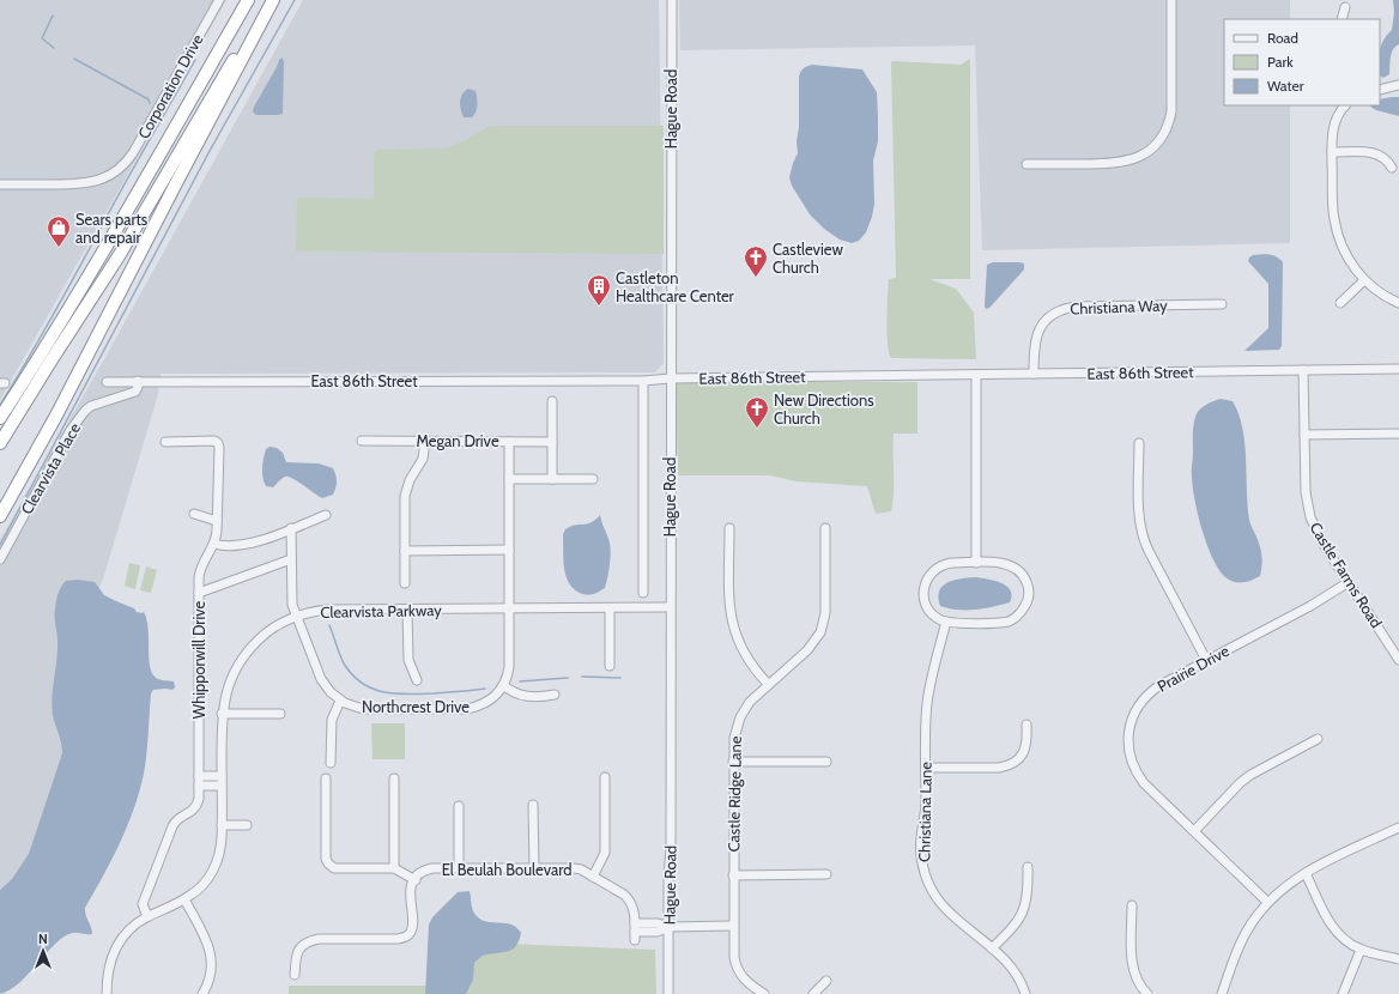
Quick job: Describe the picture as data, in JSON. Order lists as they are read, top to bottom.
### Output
{
  "streets": {
    "street": [
      "Corporation Drive",
      "Hague Road",
      "Christiana Way",
      "East 86th Street",
      "Megan Drive",
      "Clearvista Place",
      "Castle Farms Road",
      "Clearvista Parkway",
      "Whipporwill Drive",
      "Prairie Drive",
      "Northcrest Drive",
      "Castle Ridge Lane",
      "Christiana Lane",
      "El Beulah Boulevard"
    ]
  },
  "crossings": [
    ["Hague Road", "East 86th Street"],
    ["Hague Road", "Clearvista Parkway"],
    ["Hague Road", "El Beulah Boulevard"],
    ["Christiana Way", "East 86th Street"],
    ["East 86th Street", "Clearvista Place"],
    ["East 86th Street", "Castle Farms Road"],
    ["Castle Farms Road", "Prairie Drive"],
    ["Clearvista Parkway", "Whipporwill Drive"],
    ["Clearvista Parkway", "Northcrest Drive"],
    ["Castle Ridge Lane", "El Beulah Boulevard"]
  ],
  "places": {
    "shop": ["Sears parts and repair"],
    "church": ["Castleview Church", "New Directions Church"],
    "building": ["Castleton Healthcare Center"]
  },
  "legend": ["Road", "Park", "Water"],
  "north": "top"
}
